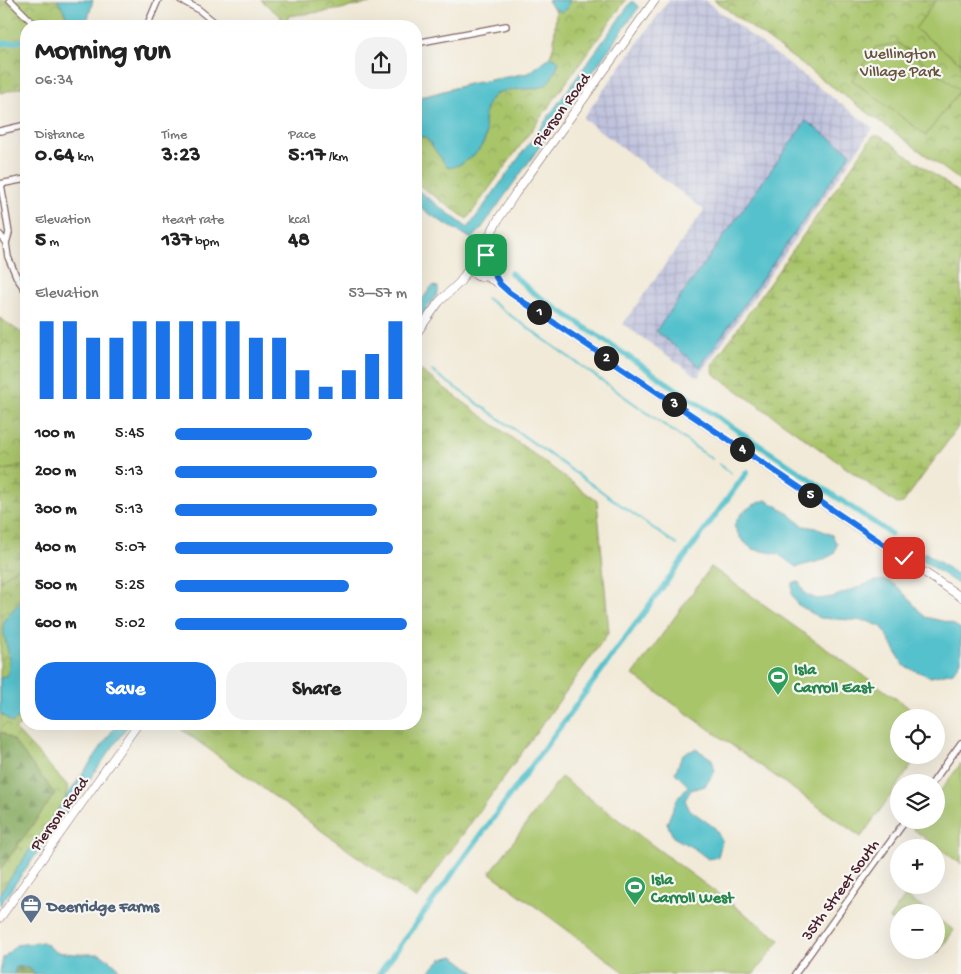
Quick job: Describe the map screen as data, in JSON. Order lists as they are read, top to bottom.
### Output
{
  "streets": {
    "street": ["Pierson Road", "35th Street South"]
  },
  "parks": ["Wellington Village Park"],
  "places": {
    "sports": ["Isla Carroll East", "Isla Carroll West"],
    "office": ["Deerridge Farms"]
  },
  "page": {
    "heading": ["Morning run", "06:34"],
    "stats": [
      ["Distance", "0.64 km"],
      ["Time", "3:23"],
      ["Pace", "5:17 /km"],
      ["Elevation", "5 m"],
      ["Heart rate", "137 bpm"],
      ["kcal", "48"]
    ],
    "chart": ["Elevation", "53–57 m"],
    "pins": [
      "1",
      "2",
      "3",
      "4",
      "5"
    ],
    "list": [
      {
        "name": "100 m",
        "note": "5:45"
      },
      {
        "name": "200 m",
        "note": "5:13"
      },
      {
        "name": "300 m",
        "note": "5:13"
      },
      {
        "name": "400 m",
        "note": "5:07"
      },
      {
        "name": "500 m",
        "note": "5:25"
      },
      {
        "name": "600 m",
        "note": "5:02"
      }
    ],
    "buttons": ["Save", "Share"],
    "map_buttons": ["+", "−"]
  }
}
